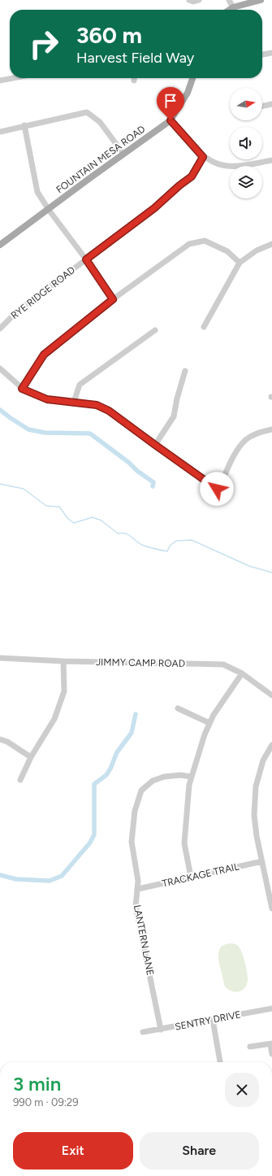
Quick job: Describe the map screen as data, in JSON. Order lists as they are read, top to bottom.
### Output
{
  "streets": {
    "main road": ["FOUNTAIN MESA ROAD"],
    "street": [
      "RYE RIDGE ROAD",
      "JIMMY CAMP ROAD",
      "TRACKAGE TRAIL",
      "LANTERN LANE",
      "SENTRY DRIVE"
    ]
  },
  "crossings": [
    ["TRACKAGE TRAIL", "LANTERN LANE"],
    ["LANTERN LANE", "SENTRY DRIVE"]
  ],
  "north": "right",
  "page": {
    "turn": ["360 m", "Harvest Field Way"],
    "heading": ["3 min", "990 m · 09:29"],
    "buttons": ["Exit", "Share"]
  }
}
